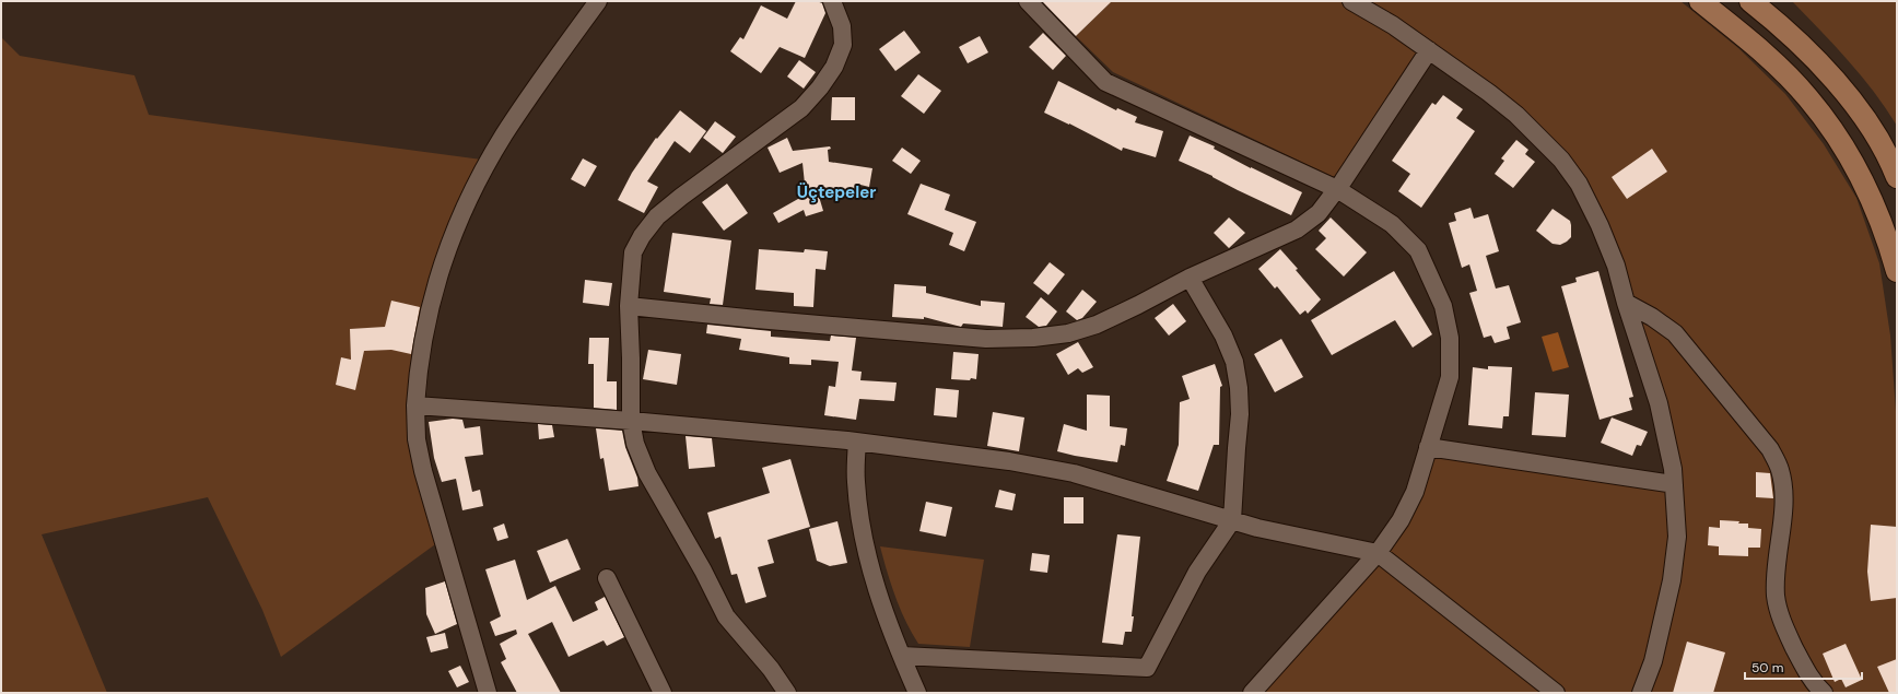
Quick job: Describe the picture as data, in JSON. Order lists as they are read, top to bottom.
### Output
{
  "districts": ["Üçtepeler"],
  "scale_bar": "50 m"
}
